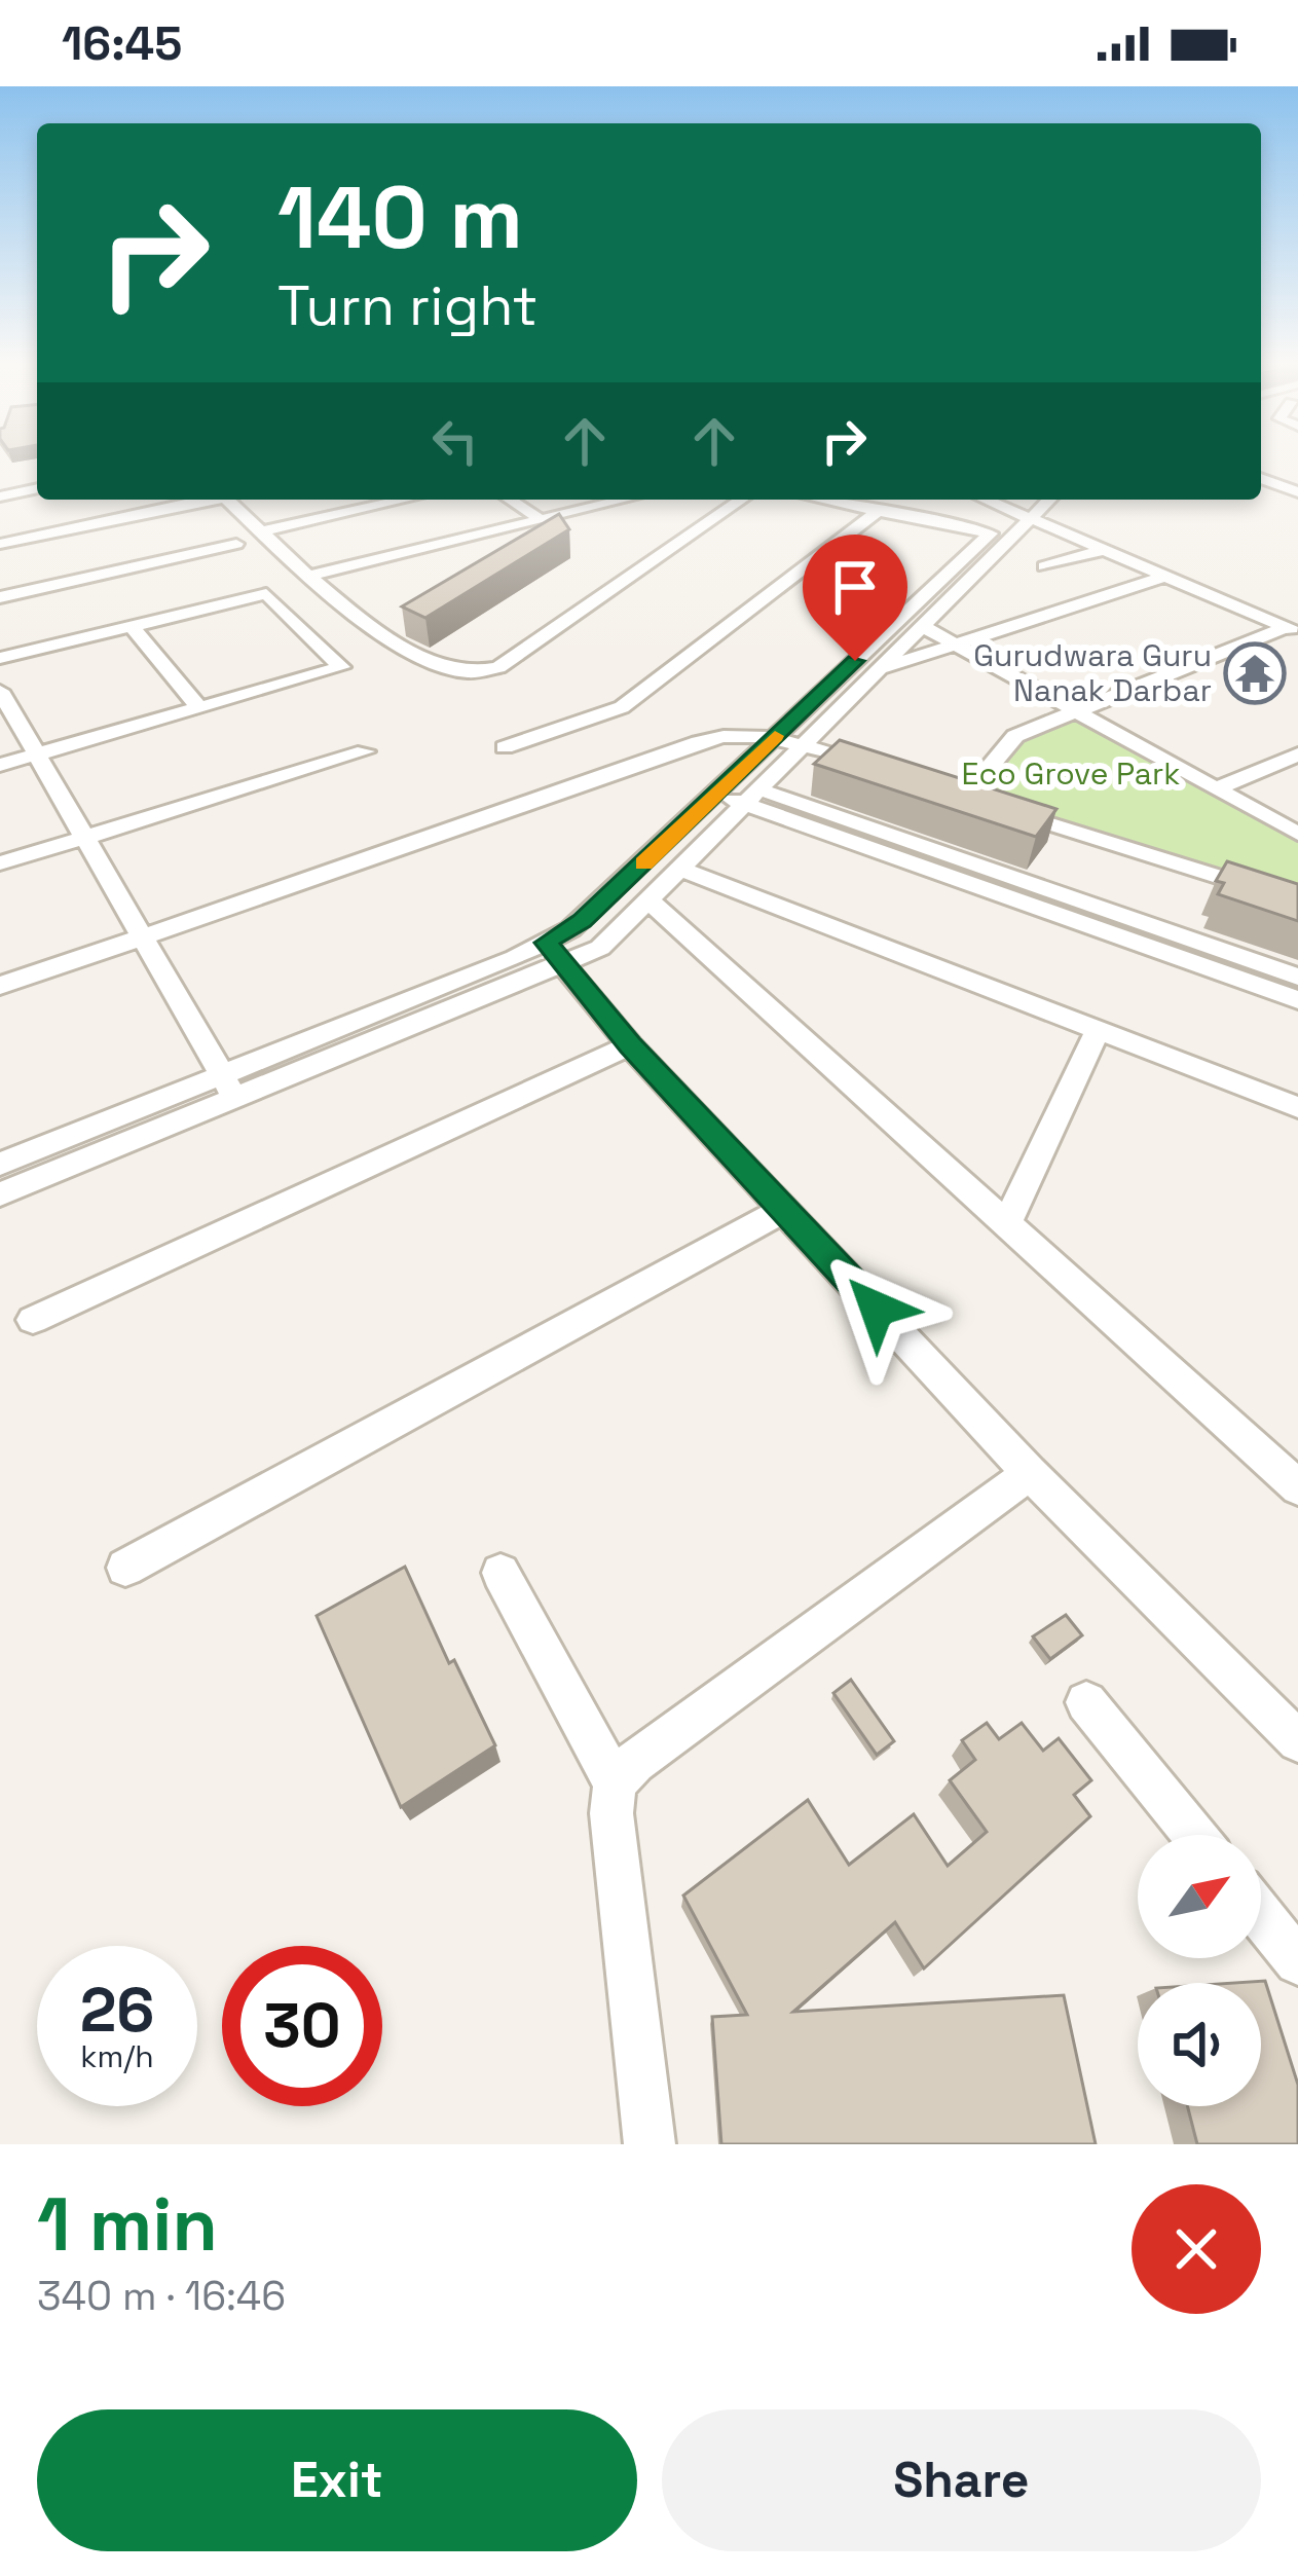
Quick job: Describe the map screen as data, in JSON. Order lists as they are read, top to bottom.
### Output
{
  "parks": ["Eco Grove Park"],
  "places": {
    "temple": ["Gurudwara Guru Nanak Darbar"]
  },
  "north": "top right",
  "page": {
    "status": "16:45",
    "turn": ["140 m", "Turn right"],
    "speed": "26 km/h",
    "limit": "30",
    "heading": ["1 min", "340 m · 16:46"],
    "buttons": ["Exit", "Share"]
  }
}
